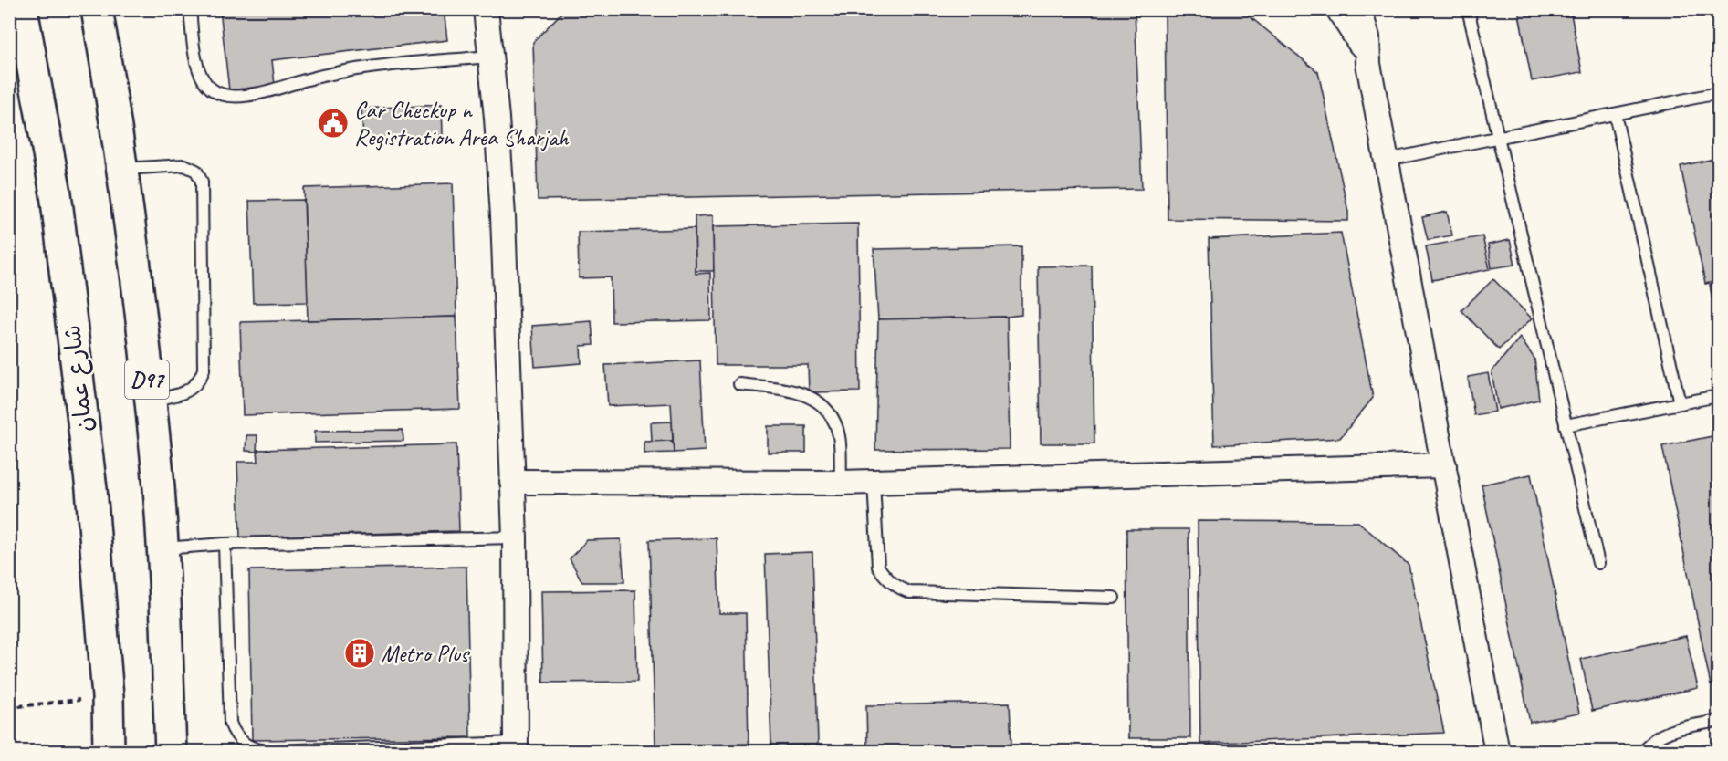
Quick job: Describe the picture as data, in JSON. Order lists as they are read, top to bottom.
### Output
{
  "streets": {
    "main road": ["شارع عمان", "D97"]
  },
  "places": {
    "public building": ["Car Checkup n Registration Area Sharjah"],
    "building": ["Metro Plus"]
  }
}
